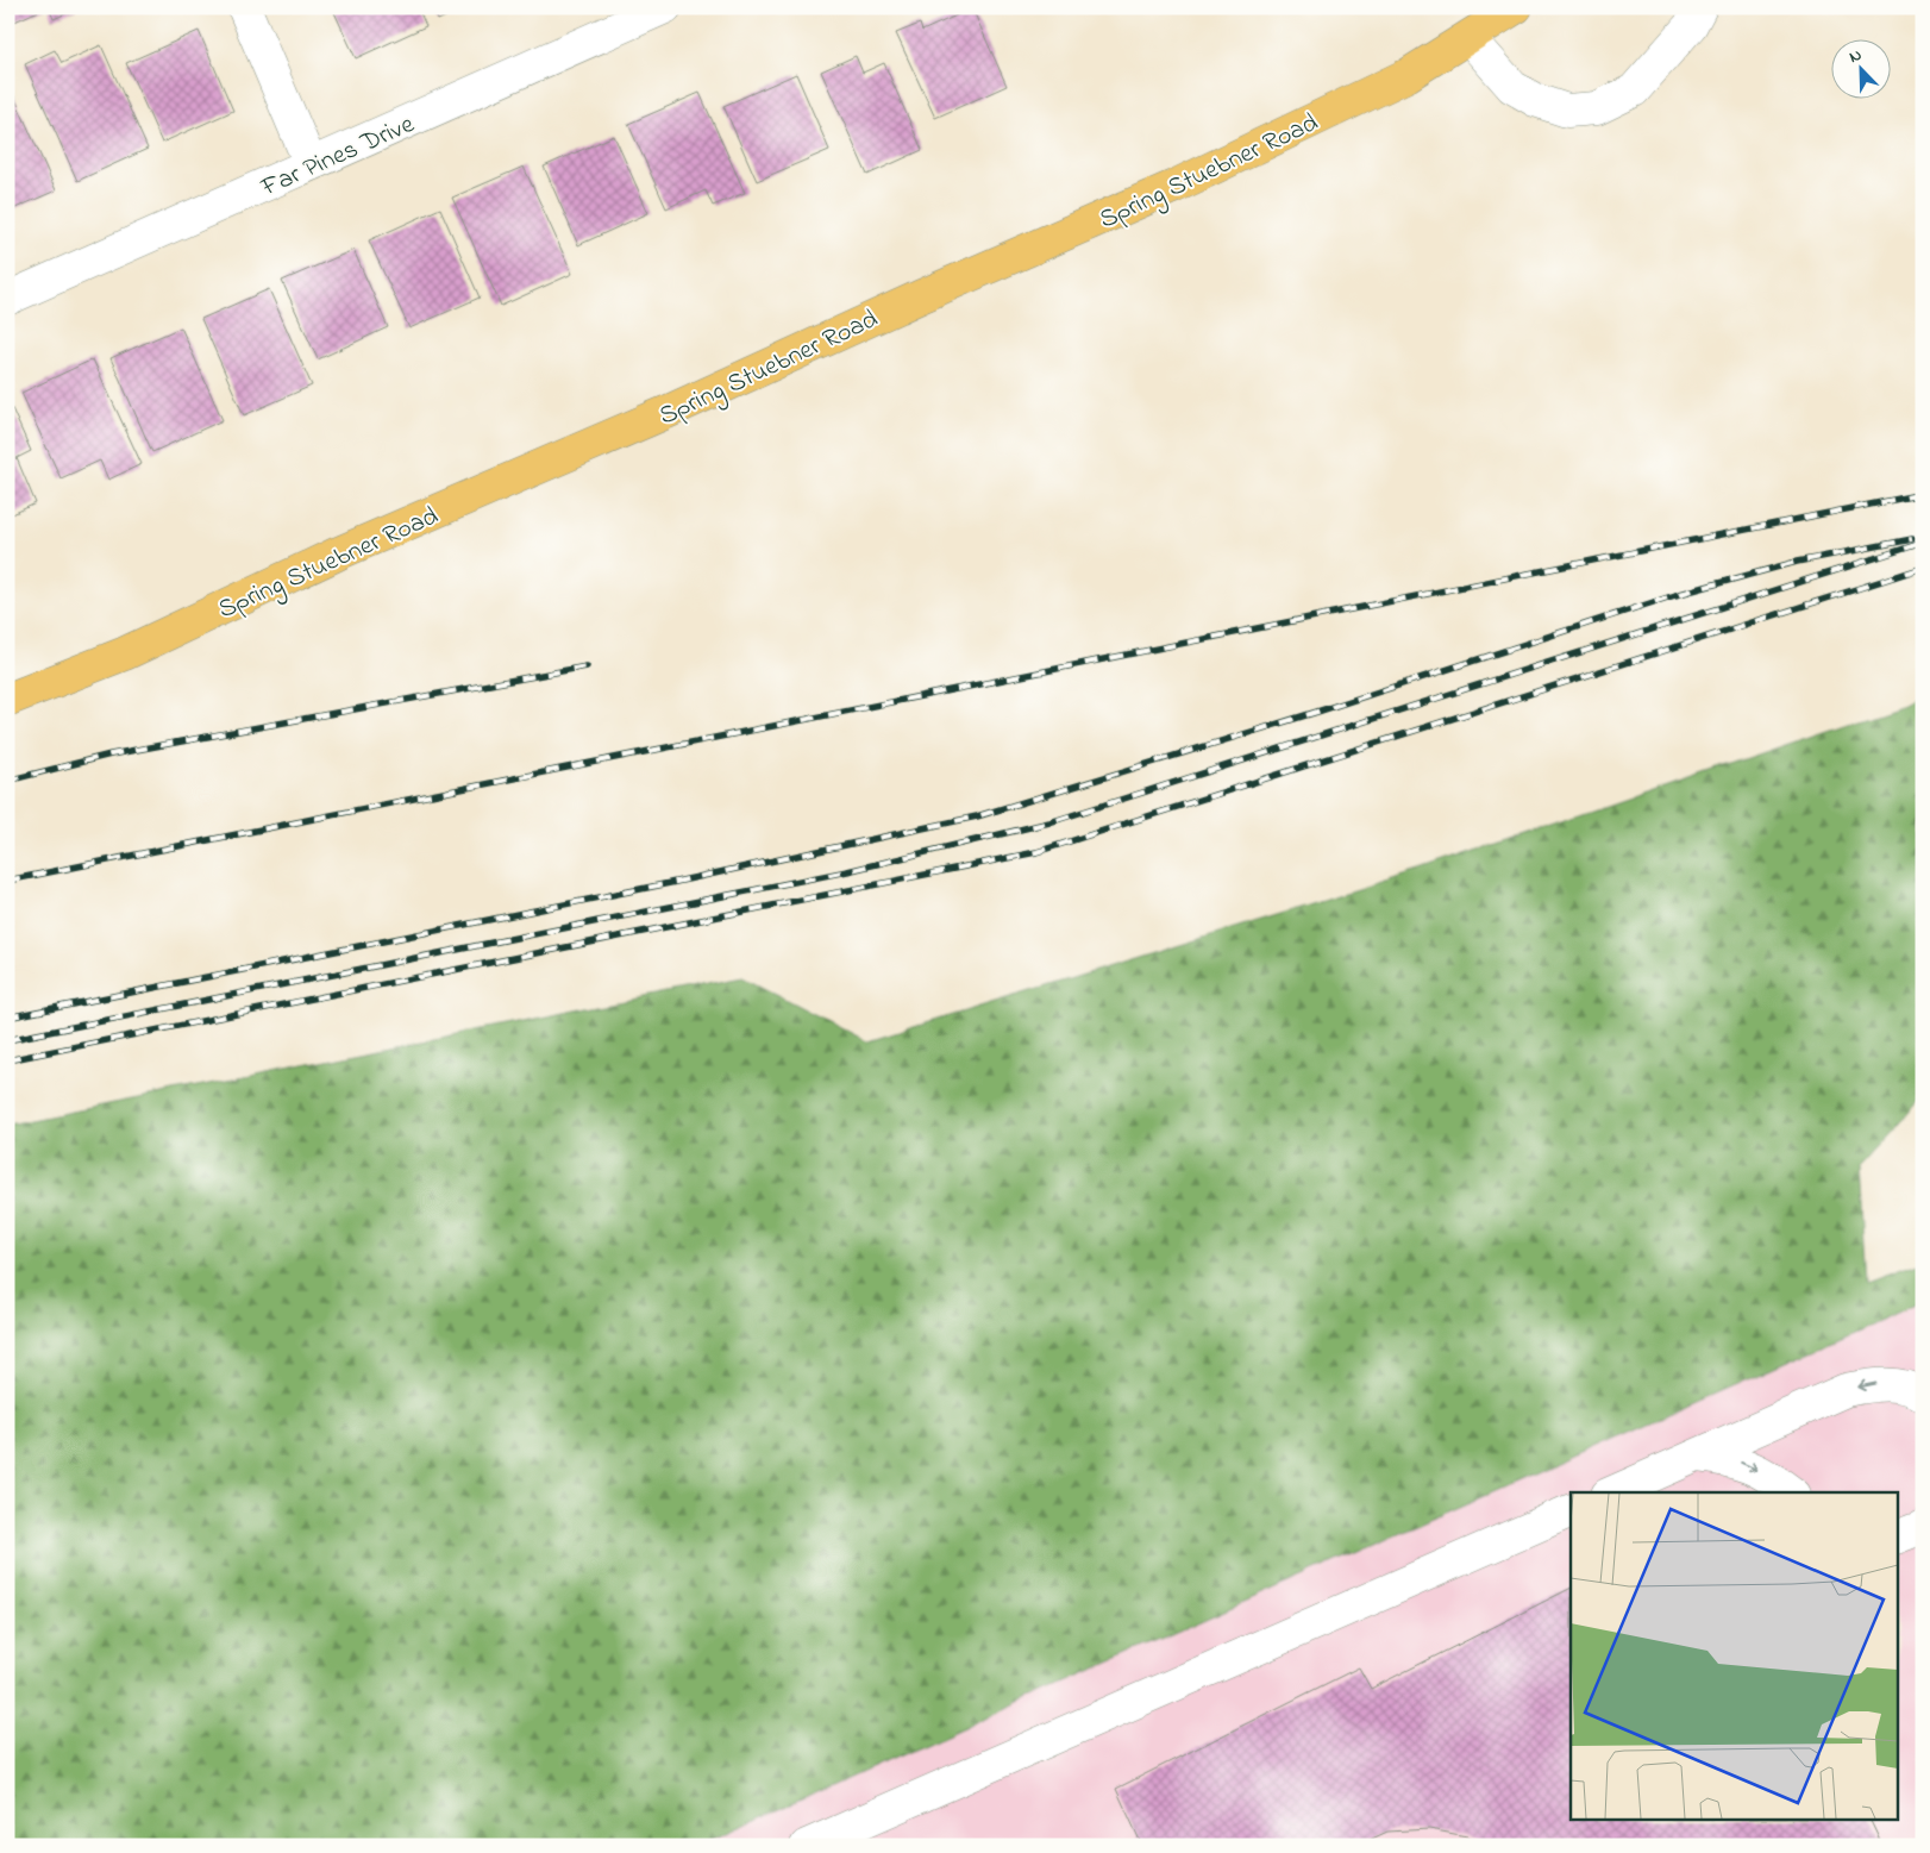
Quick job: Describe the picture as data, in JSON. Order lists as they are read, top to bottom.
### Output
{
  "streets": {
    "main road": ["Spring Stuebner Road"],
    "street": ["Far Pines Drive"]
  },
  "north": "top left"
}
